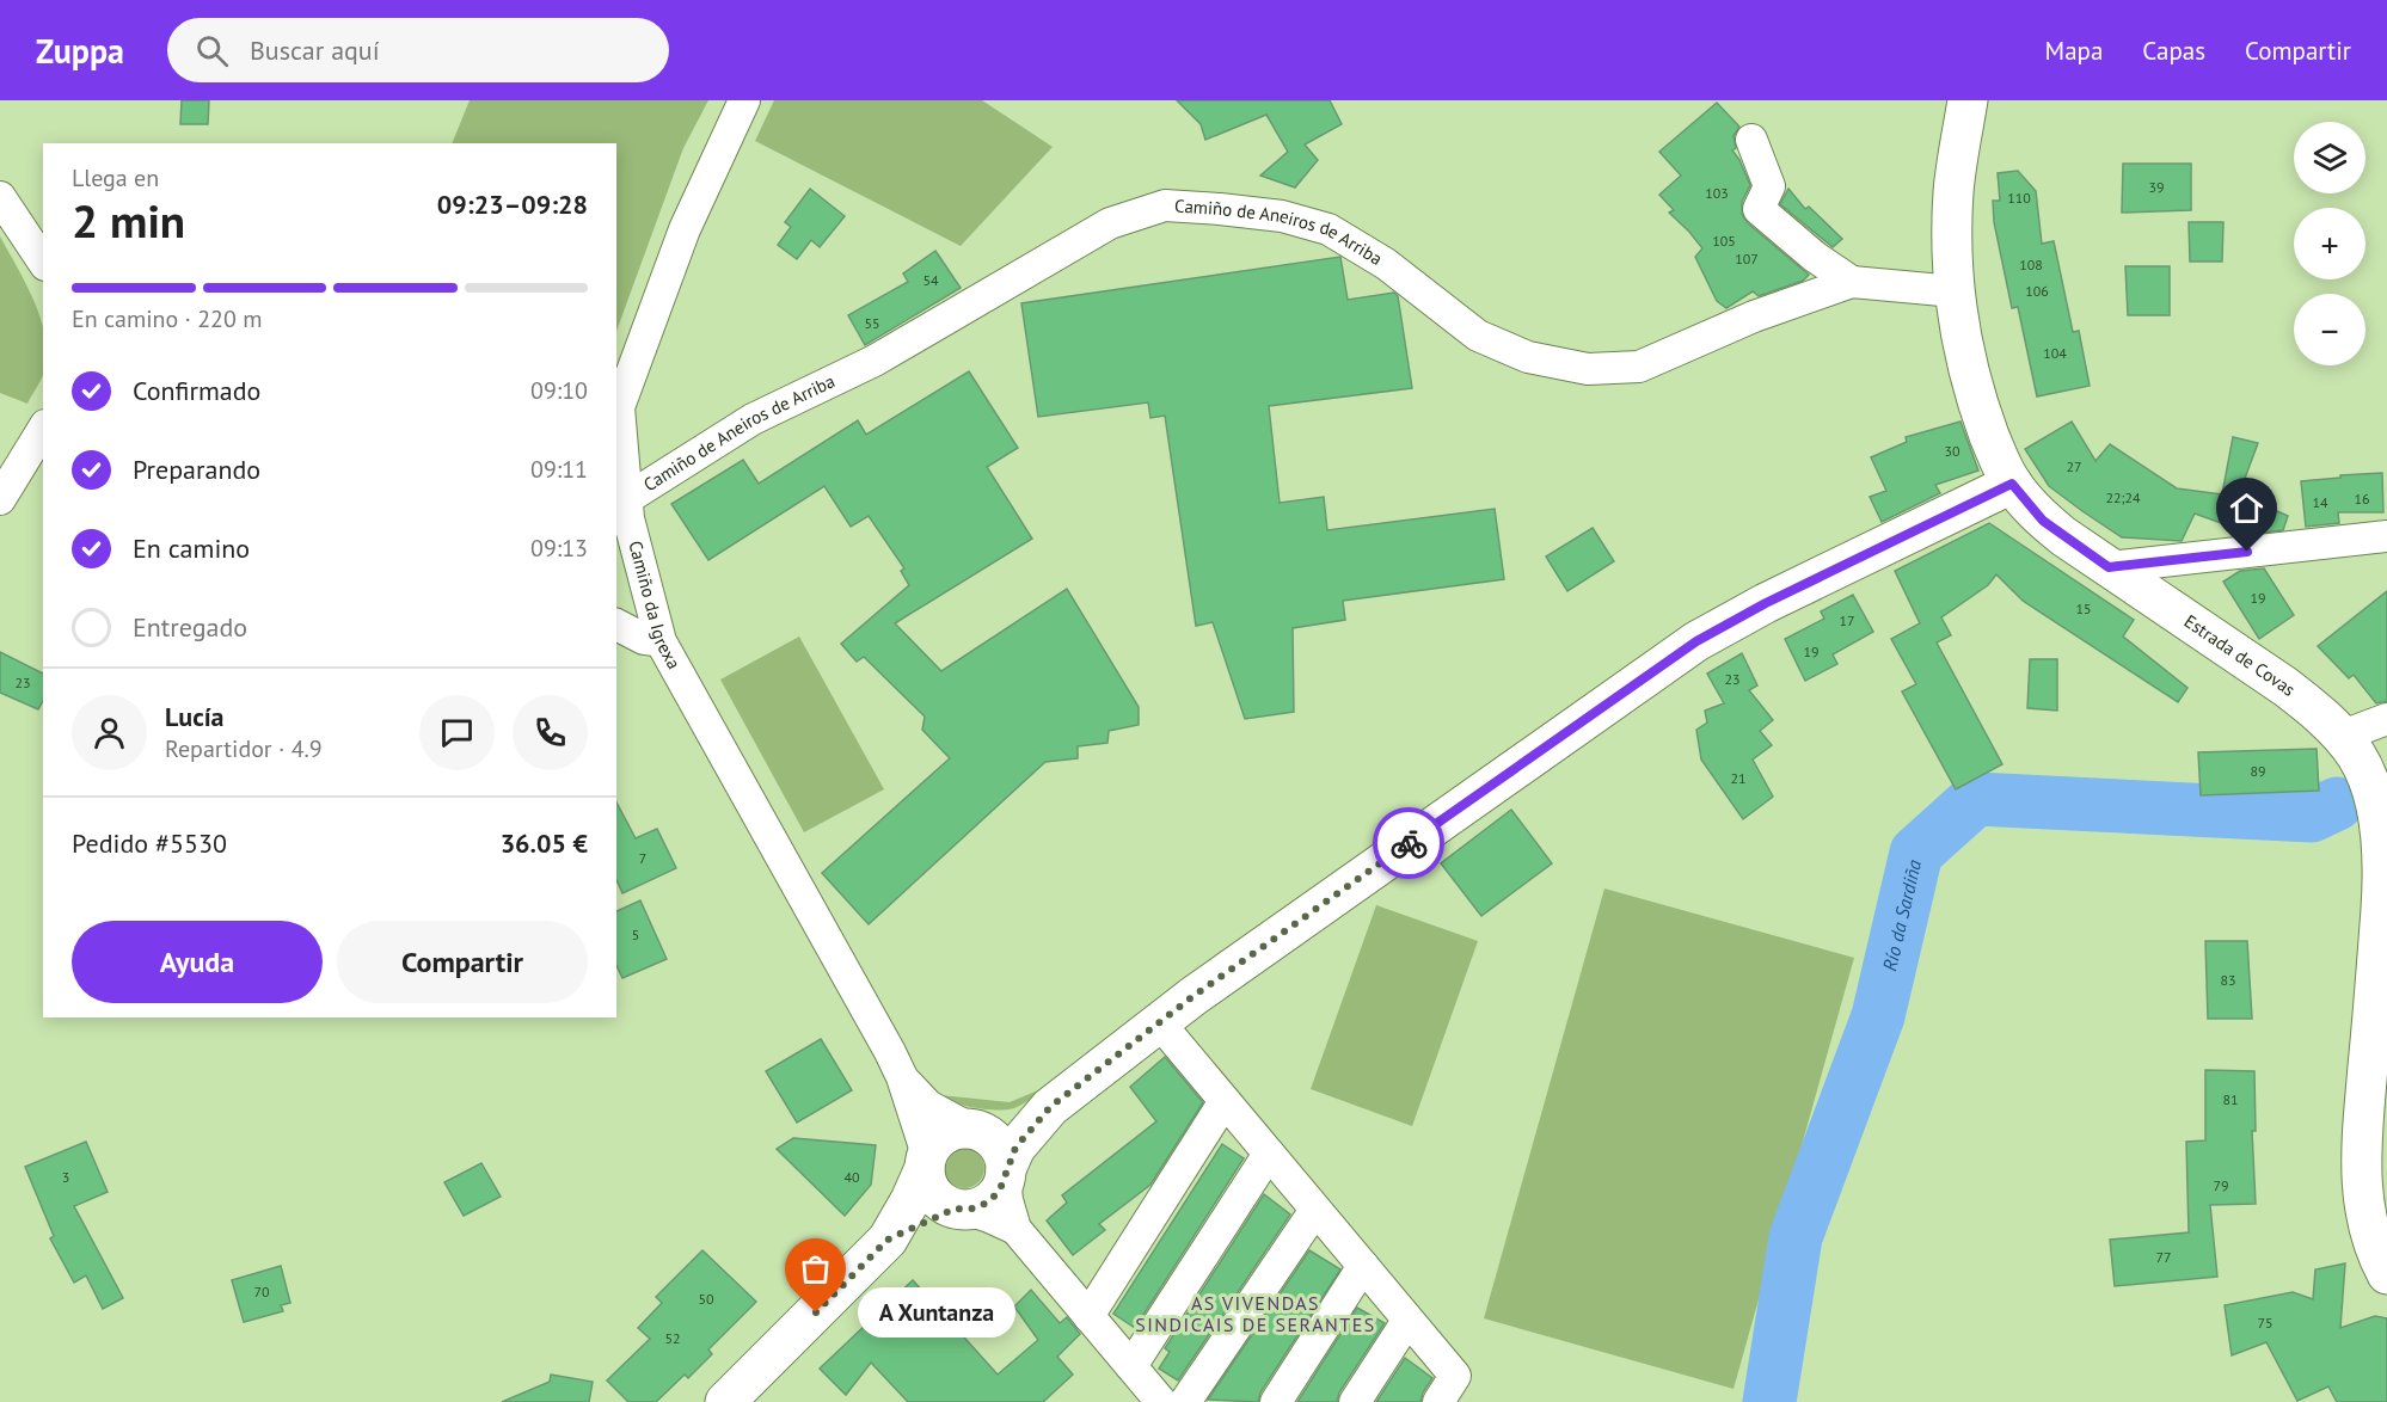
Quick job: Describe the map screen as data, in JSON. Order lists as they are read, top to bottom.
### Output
{
  "streets": {
    "main road": ["Estrada de Covas"],
    "street": ["Camiño de Aneiros de Arriba", "Camiño da Igrexa"]
  },
  "crossings": [
    ["Camiño de Aneiros de Arriba", "Camiño da Igrexa"],
    ["Camiño de Aneiros de Arriba", "Estrada de Covas"]
  ],
  "districts": ["AS VIVENDAS SINDICAIS DE SERANTES"],
  "water": ["Río da Sardiña"],
  "places": ["A Xuntanza"],
  "house_numbers": [
    "39",
    "103",
    "110",
    "105",
    "107",
    "108",
    "54",
    "106",
    "55",
    "104",
    "30",
    "27",
    "22;24",
    "16",
    "14",
    "19",
    "15",
    "17",
    "19",
    "23",
    "23",
    "89",
    "21",
    "7",
    "5",
    "83",
    "81",
    "3",
    "40",
    "79",
    "77",
    "70",
    "50",
    "75",
    "52"
  ],
  "page": {
    "header": "Zuppa",
    "search": "Buscar aquí",
    "nav": ["Mapa", "Capas", "Compartir"],
    "map_buttons": ["+", "−"],
    "heading": ["2 min", "Llega en", "09:23–09:28"],
    "panel": [
      "Lucía",
      "Repartidor · 4.9",
      "Pedido #5530",
      "36.05 €"
    ],
    "bar": "En camino · 220 m",
    "list": [
      ["Confirmado", "09:10"],
      ["Preparando", "09:11"],
      ["En camino", "09:13"],
      "Entregado"
    ],
    "buttons": ["Ayuda", "Compartir"],
    "bubble": "A Xuntanza"
  }
}
